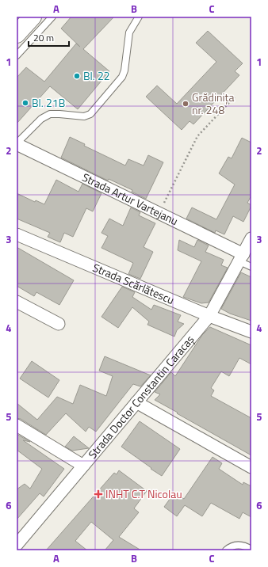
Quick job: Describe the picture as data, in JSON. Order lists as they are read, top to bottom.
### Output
{
  "streets": {
    "street": ["Strada Artur Vartejanu", "Strada Scărlătescu", "Strada Doctor Constantin Caracaș"]
  },
  "crossings": [
    ["Strada Artur Vartejanu", "Strada Doctor Constantin Caracaș"],
    ["Strada Scărlătescu", "Strada Doctor Constantin Caracaș"]
  ],
  "places": {
    "other": ["Bl. 22", "Bl. 21B", "Grădinița nr. 248"],
    "health": ["INHT C.T Nicolau"]
  },
  "scale_bar": "20 m",
  "grid": {
    "columns": ["A", "B", "C"],
    "rows": [
      "1",
      "2",
      "3",
      "4",
      "5",
      "6"
    ]
  }
}
